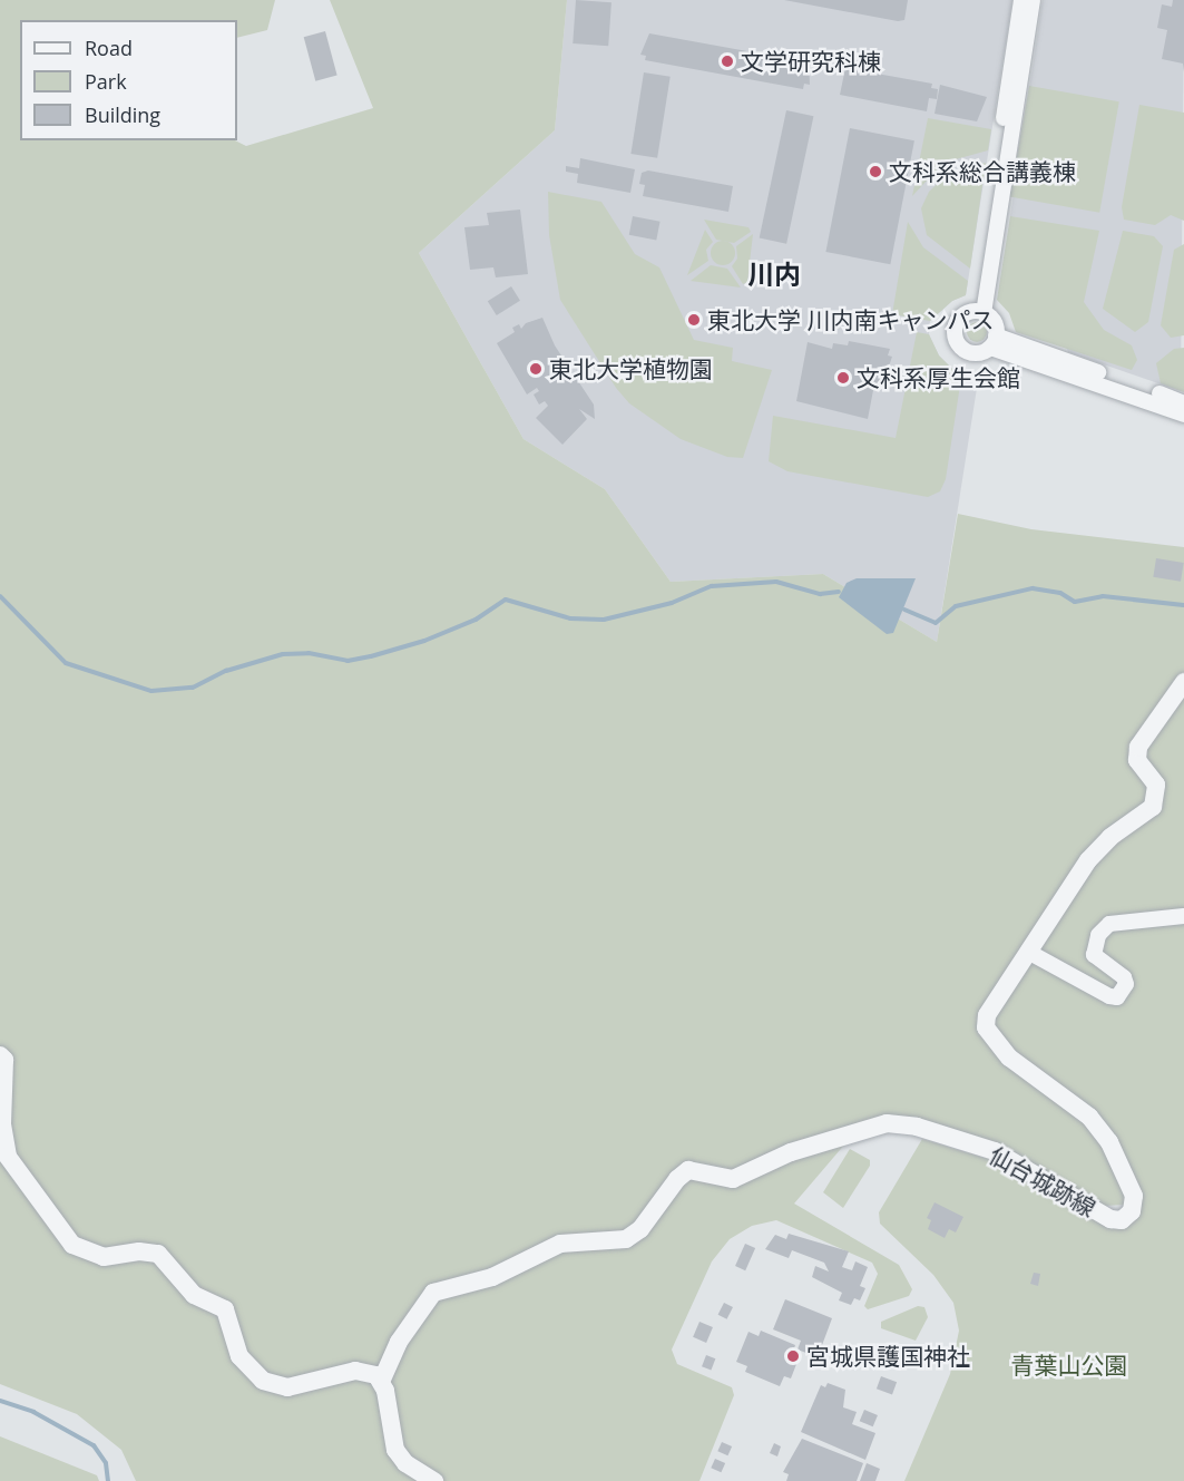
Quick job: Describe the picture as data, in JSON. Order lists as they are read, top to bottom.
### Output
{
  "streets": {
    "street": ["仙台城跡線"]
  },
  "districts": ["川内"],
  "parks": ["青葉山公園"],
  "places": [
    "文学研究科棟",
    "文科系総合講義棟",
    "東北大学 川内南キャンパス",
    "東北大学植物園",
    "文科系厚生会館",
    "宮城県護国神社"
  ],
  "legend": ["Road", "Park", "Building"]
}
